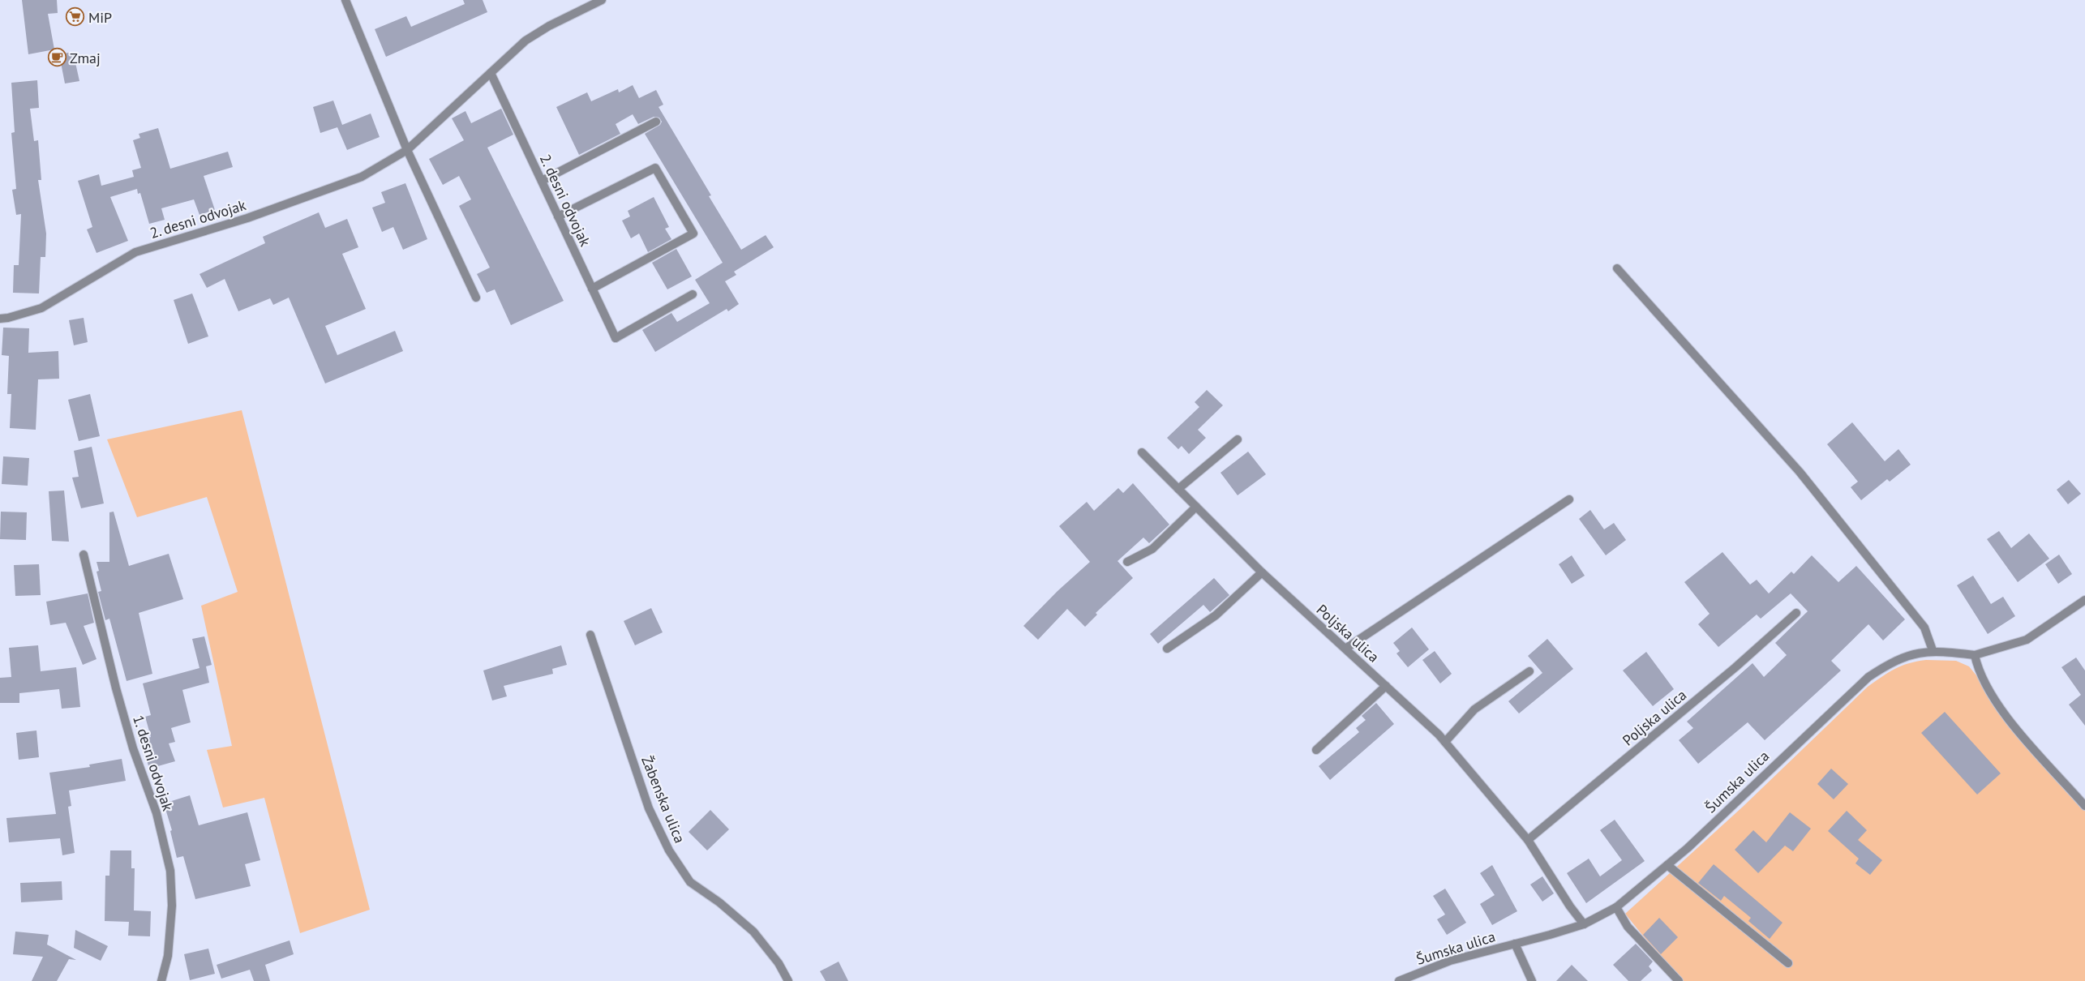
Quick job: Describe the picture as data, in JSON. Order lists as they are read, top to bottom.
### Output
{
  "streets": {
    "street": [
      "2. desni odvojak",
      "Poljska ulica",
      "1. desni odvojak",
      "Šumska ulica",
      "Žabenska ulica"
    ]
  },
  "crossings": [
    ["Poljska ulica", "Šumska ulica"]
  ],
  "places": {
    "supermarket": ["MiP"],
    "cafe": ["Zmaj"]
  }
}
